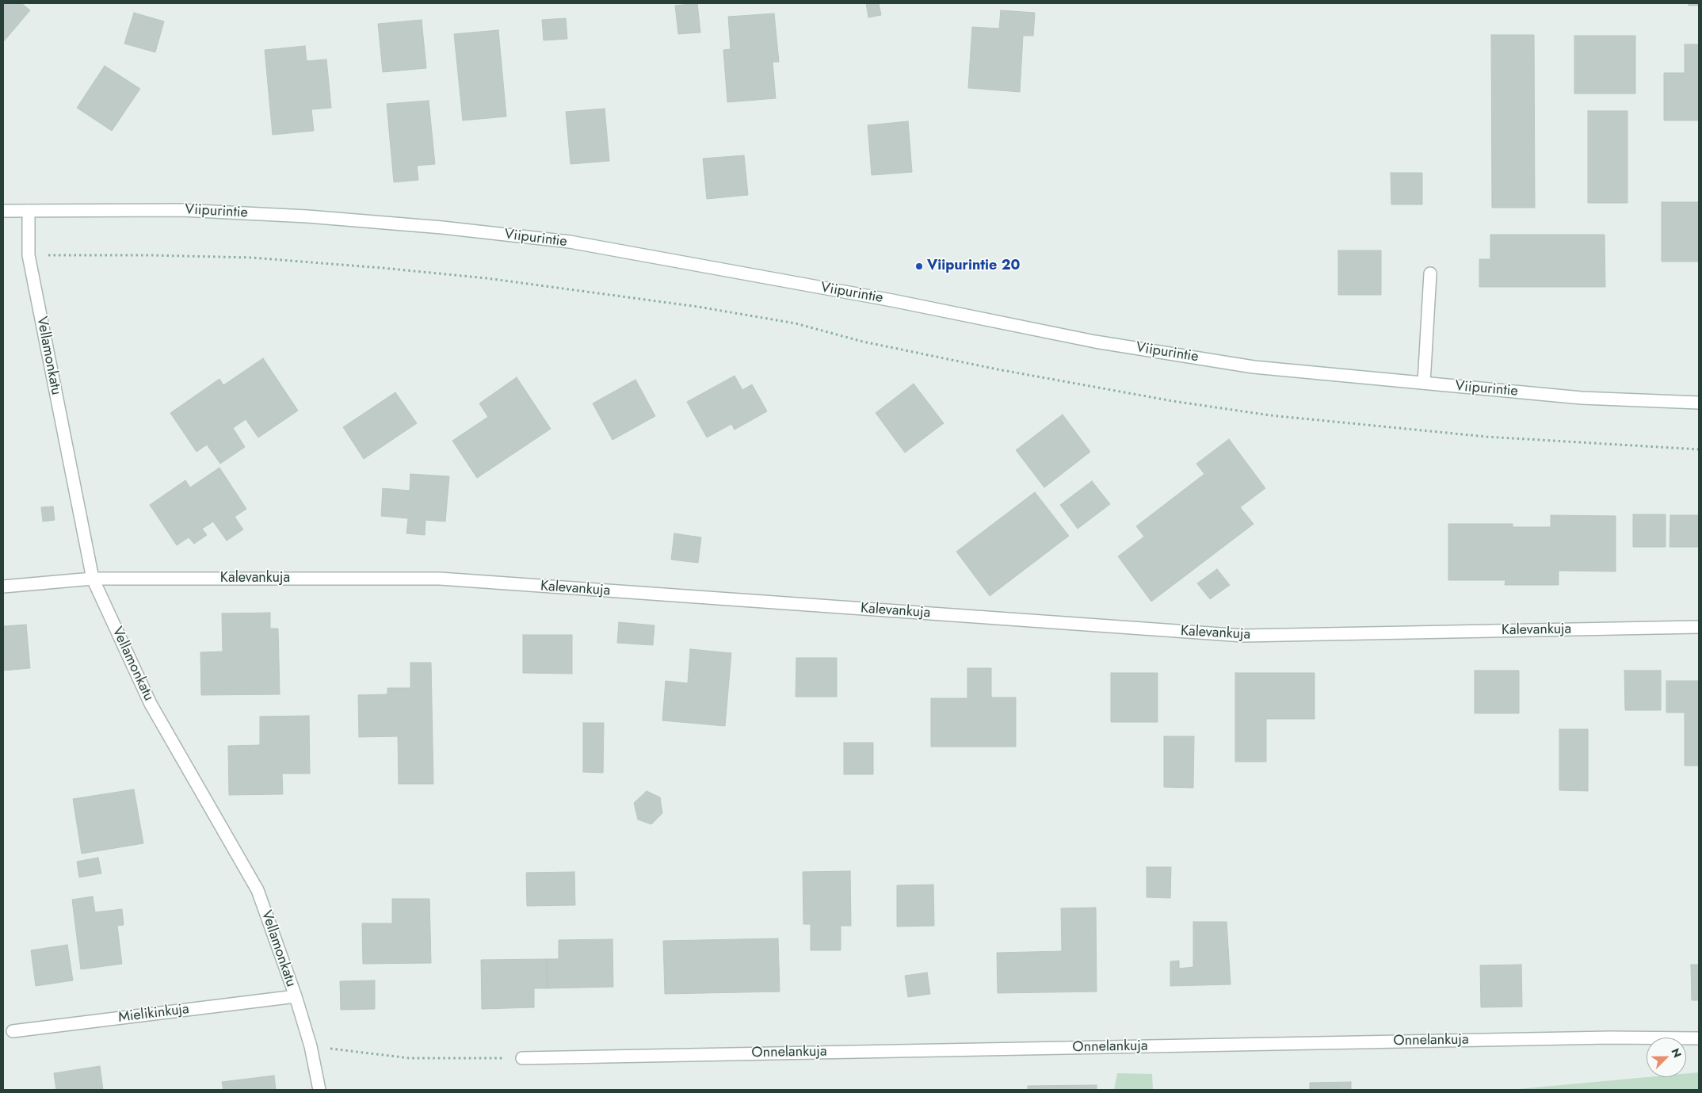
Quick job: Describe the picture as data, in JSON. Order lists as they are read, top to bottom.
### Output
{
  "streets": {
    "street": [
      "Viipurintie",
      "Vellamonkatu",
      "Kalevankuja",
      "Mielikinkuja",
      "Onnelankuja"
    ]
  },
  "crossings": [
    ["Viipurintie", "Vellamonkatu"],
    ["Vellamonkatu", "Kalevankuja"],
    ["Vellamonkatu", "Mielikinkuja"]
  ],
  "places": ["Viipurintie 20"],
  "north": "top right"
}
